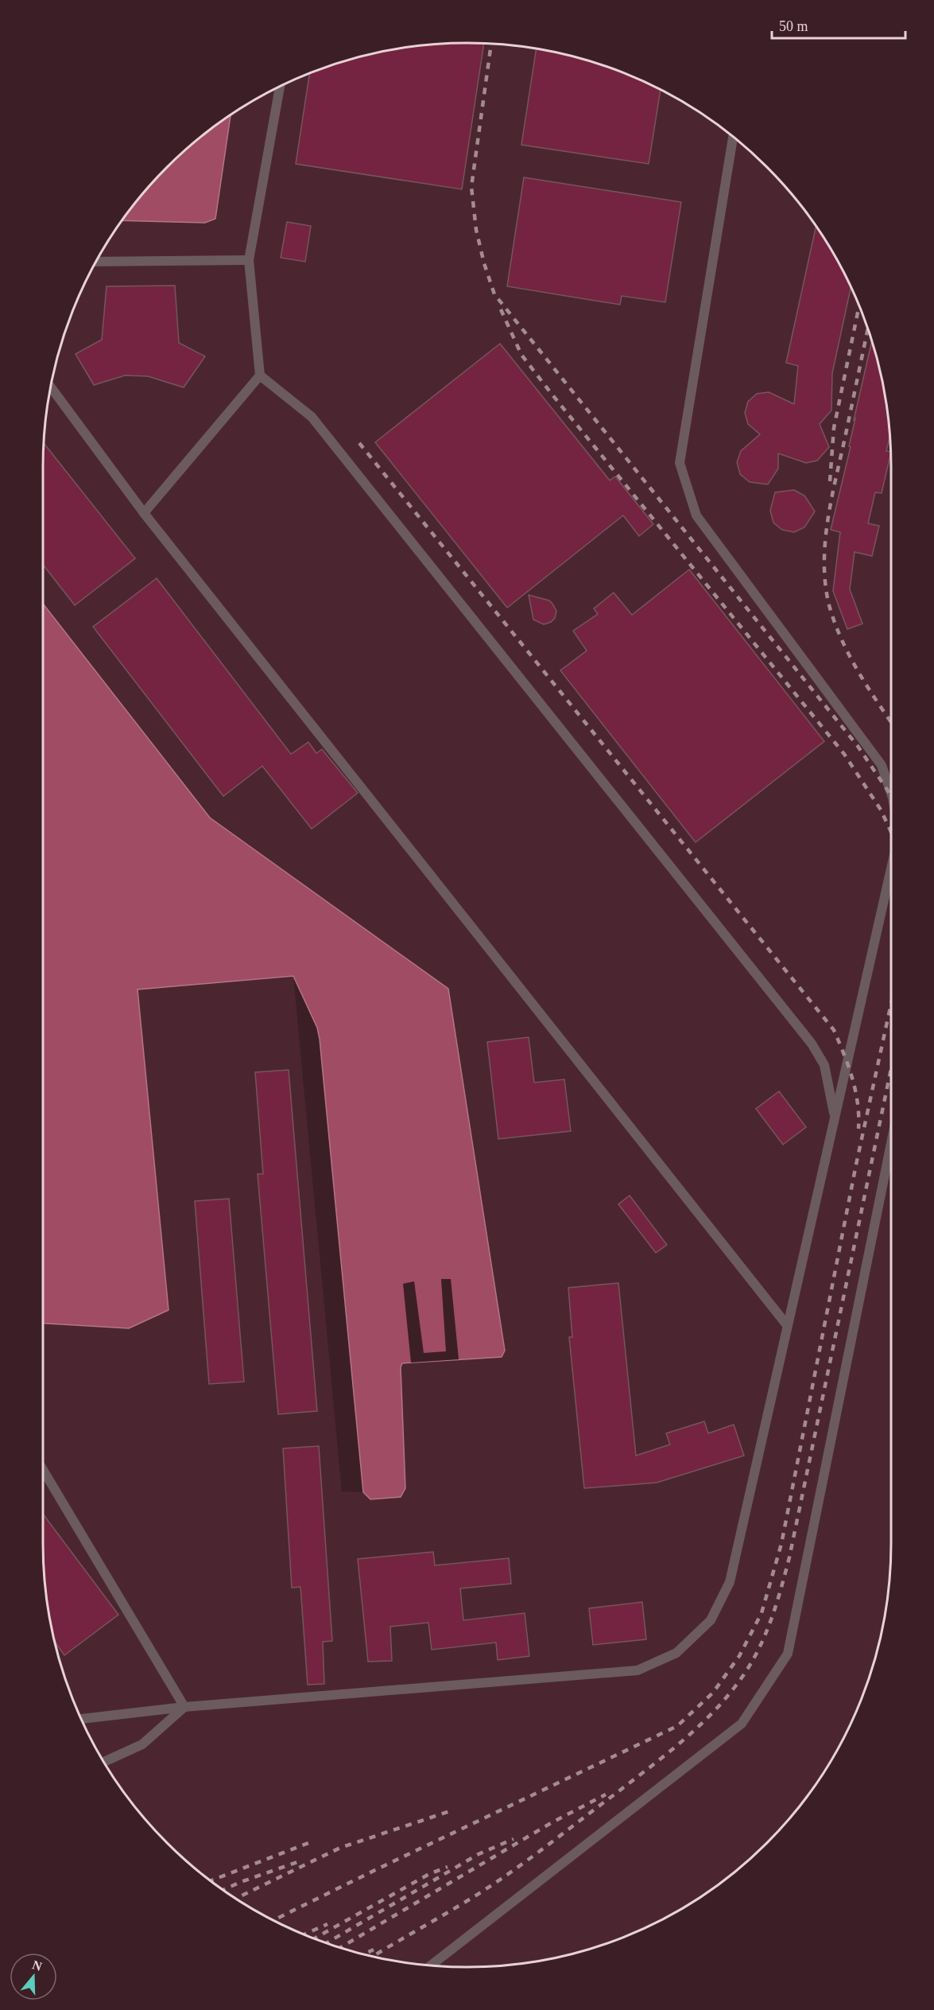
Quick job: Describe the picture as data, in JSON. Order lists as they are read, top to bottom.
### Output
{
  "scale_bar": "50 m",
  "north": "top"
}
